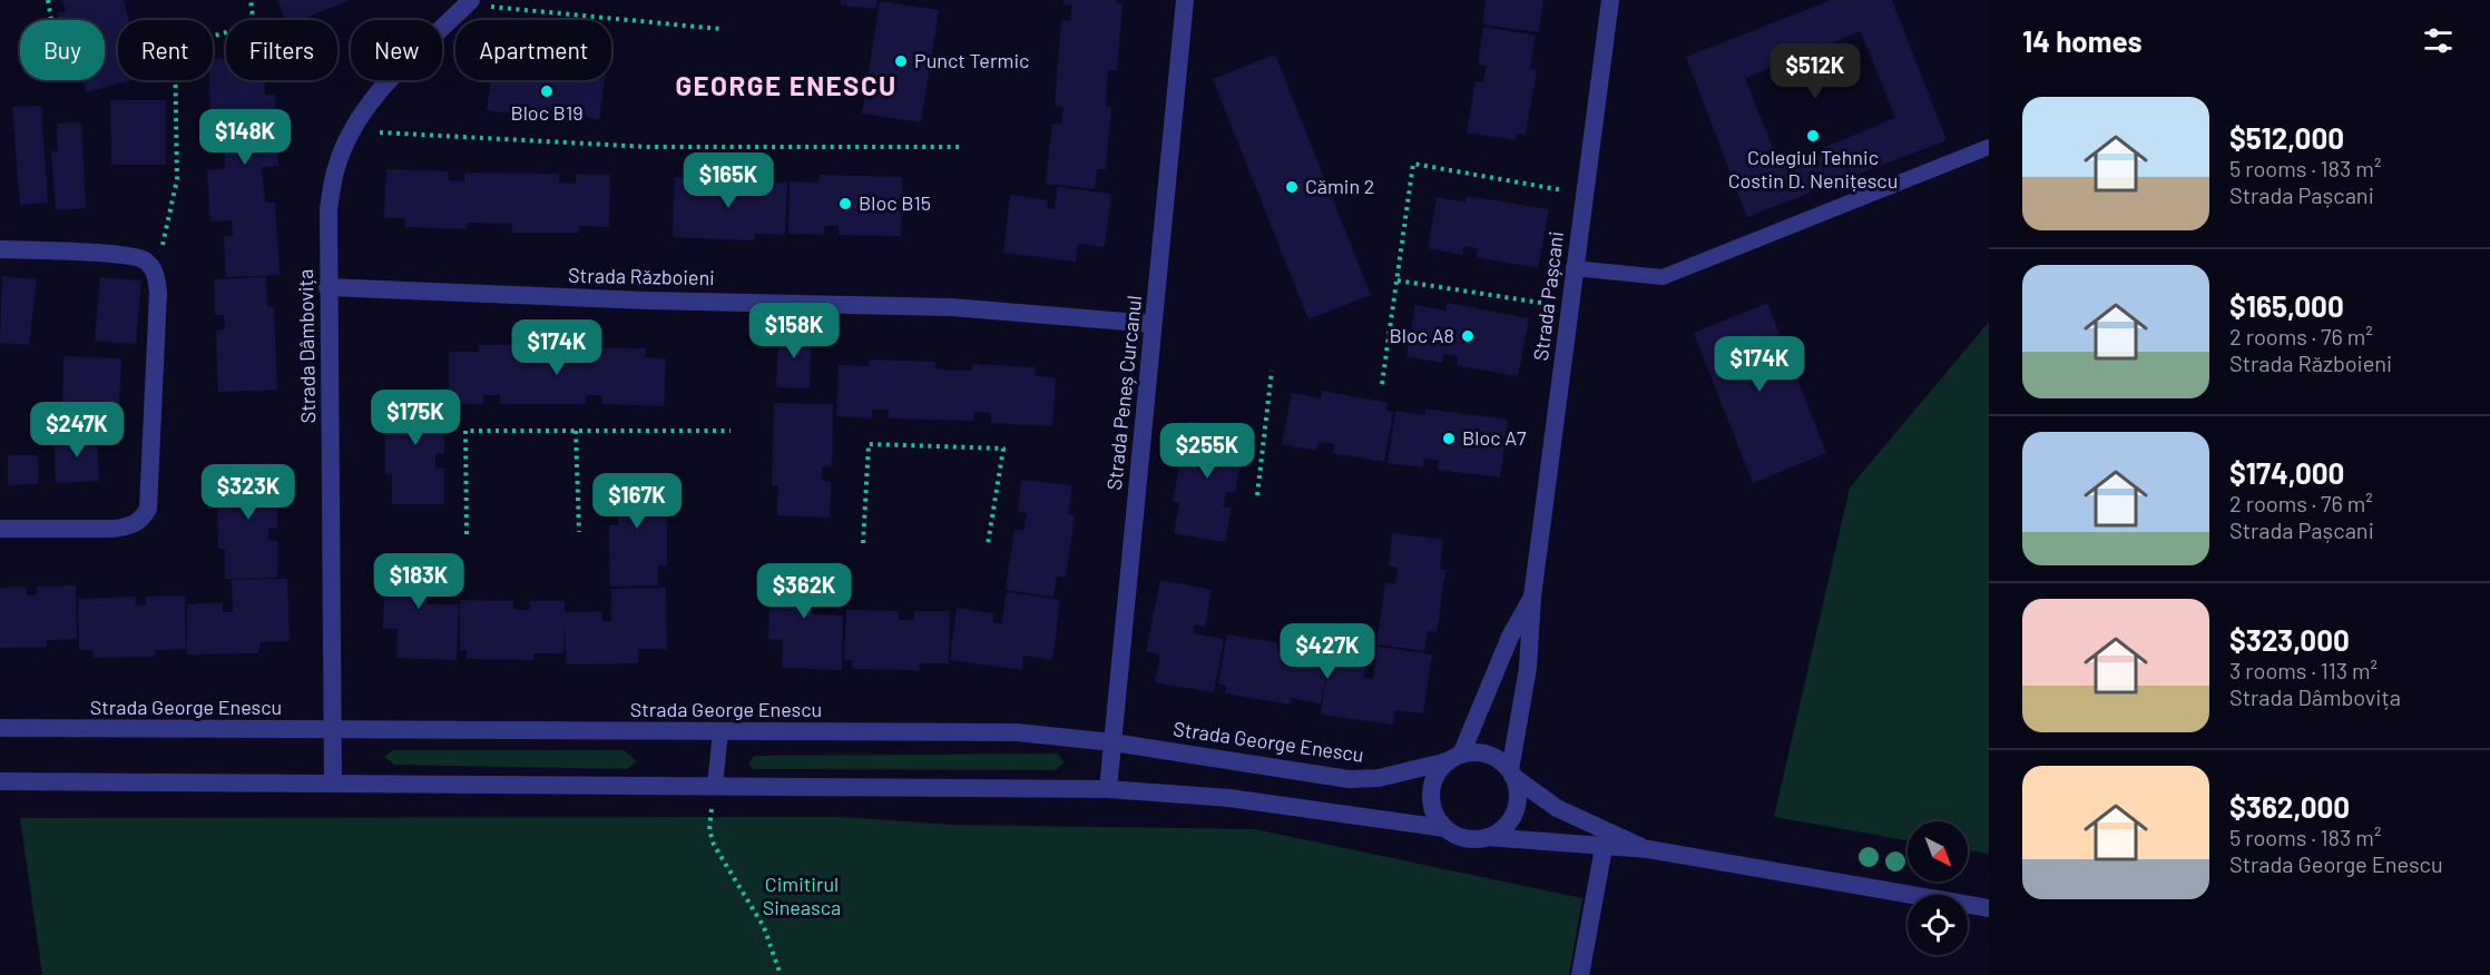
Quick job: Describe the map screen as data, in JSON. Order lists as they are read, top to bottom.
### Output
{
  "streets": {
    "street": [
      "Strada Războieni",
      "Strada Pașcani",
      "Strada Dâmbovița",
      "Strada Peneș Curcanul",
      "Strada George Enescu"
    ]
  },
  "crossings": [
    ["Strada Războieni", "Strada Dâmbovița"],
    ["Strada Războieni", "Strada Peneș Curcanul"],
    ["Strada Pașcani", "Strada George Enescu"],
    ["Strada Dâmbovița", "Strada George Enescu"],
    ["Strada Peneș Curcanul", "Strada George Enescu"]
  ],
  "districts": ["GEORGE ENESCU"],
  "parks": ["Cimitirul Sineasca"],
  "places": [
    "Punct Termic",
    "Bloc B19",
    "Colegiul Tehnic Costin D. Nenițescu",
    "Cămin 2",
    "Bloc B15",
    "Bloc A8",
    "Bloc A7"
  ],
  "north": "bottom right",
  "page": {
    "heading": "14 homes",
    "chip": [
      "Buy",
      "Rent",
      "Filters",
      "New",
      "Apartment"
    ],
    "price": [
      "$512K",
      "$148K",
      "$165K",
      "$158K",
      "$174K",
      "$174K",
      "$175K",
      "$247K",
      "$255K",
      "$323K",
      "$167K",
      "$183K",
      "$362K",
      "$427K"
    ],
    "list": [
      {
        "name": "$512,000",
        "note": "5 rooms · 183 m² · Strada Pașcani"
      },
      {
        "name": "$165,000",
        "note": "2 rooms · 76 m² · Strada Războieni"
      },
      {
        "name": "$174,000",
        "note": "2 rooms · 76 m² · Strada Pașcani"
      },
      {
        "name": "$323,000",
        "note": "3 rooms · 113 m² · Strada Dâmbovița"
      },
      {
        "name": "$362,000",
        "note": "5 rooms · 183 m² · Strada George Enescu"
      }
    ]
  }
}
